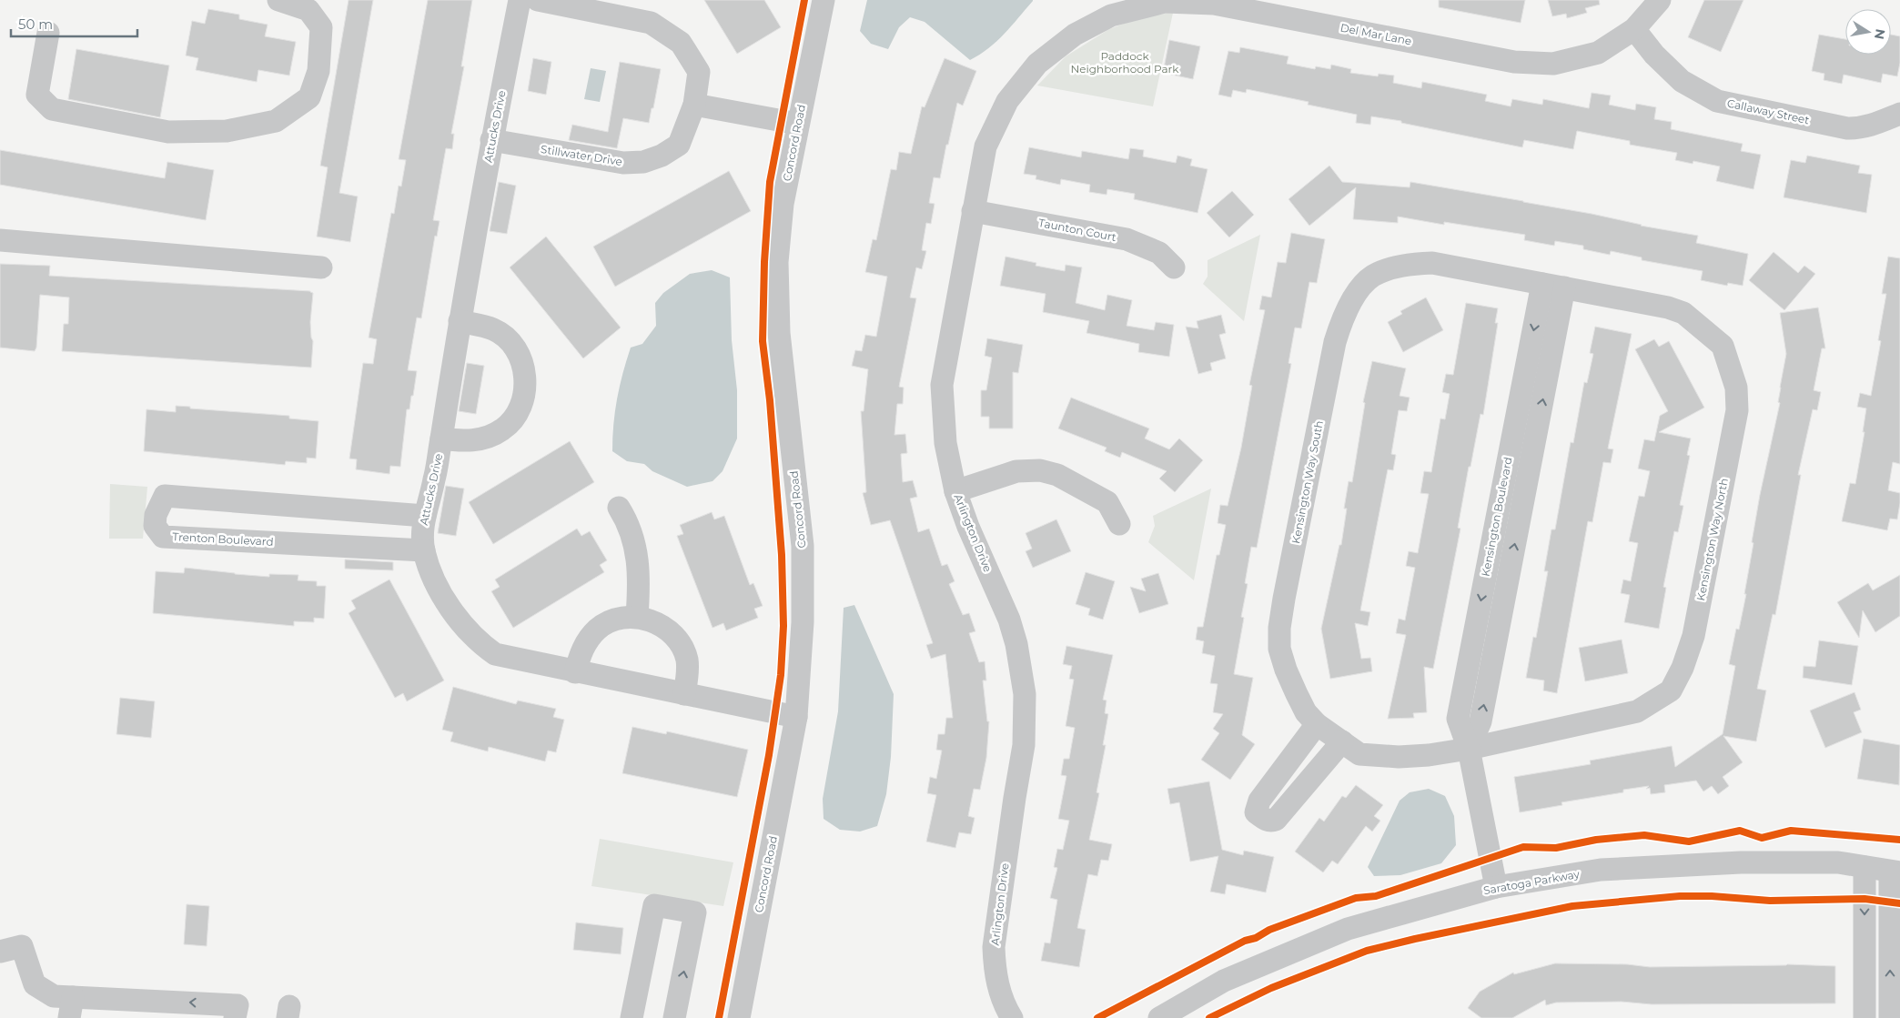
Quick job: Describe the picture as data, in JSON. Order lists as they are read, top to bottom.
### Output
{
  "streets": {
    "street": [
      "Del Mar Lane",
      "Callaway Street",
      "Attucks Drive",
      "Concord Road",
      "Stillwater Drive",
      "Taunton Court",
      "Kensington Way South",
      "Kensington Boulevard",
      "Arlington Drive",
      "Trenton Boulevard",
      "Kensington Way North",
      "Saratoga Parkway"
    ]
  },
  "crossings": [
    ["Del Mar Lane", "Callaway Street"],
    ["Del Mar Lane", "Arlington Drive"],
    ["Attucks Drive", "Concord Road"],
    ["Attucks Drive", "Stillwater Drive"],
    ["Attucks Drive", "Trenton Boulevard"],
    ["Taunton Court", "Arlington Drive"],
    ["Kensington Way South", "Kensington Boulevard"],
    ["Kensington Way South", "Kensington Way North"],
    ["Kensington Boulevard", "Kensington Way North"],
    ["Kensington Boulevard", "Saratoga Parkway"]
  ],
  "parks": ["Paddock Neighborhood Park"],
  "scale_bar": "50 m",
  "north": "right"
}
